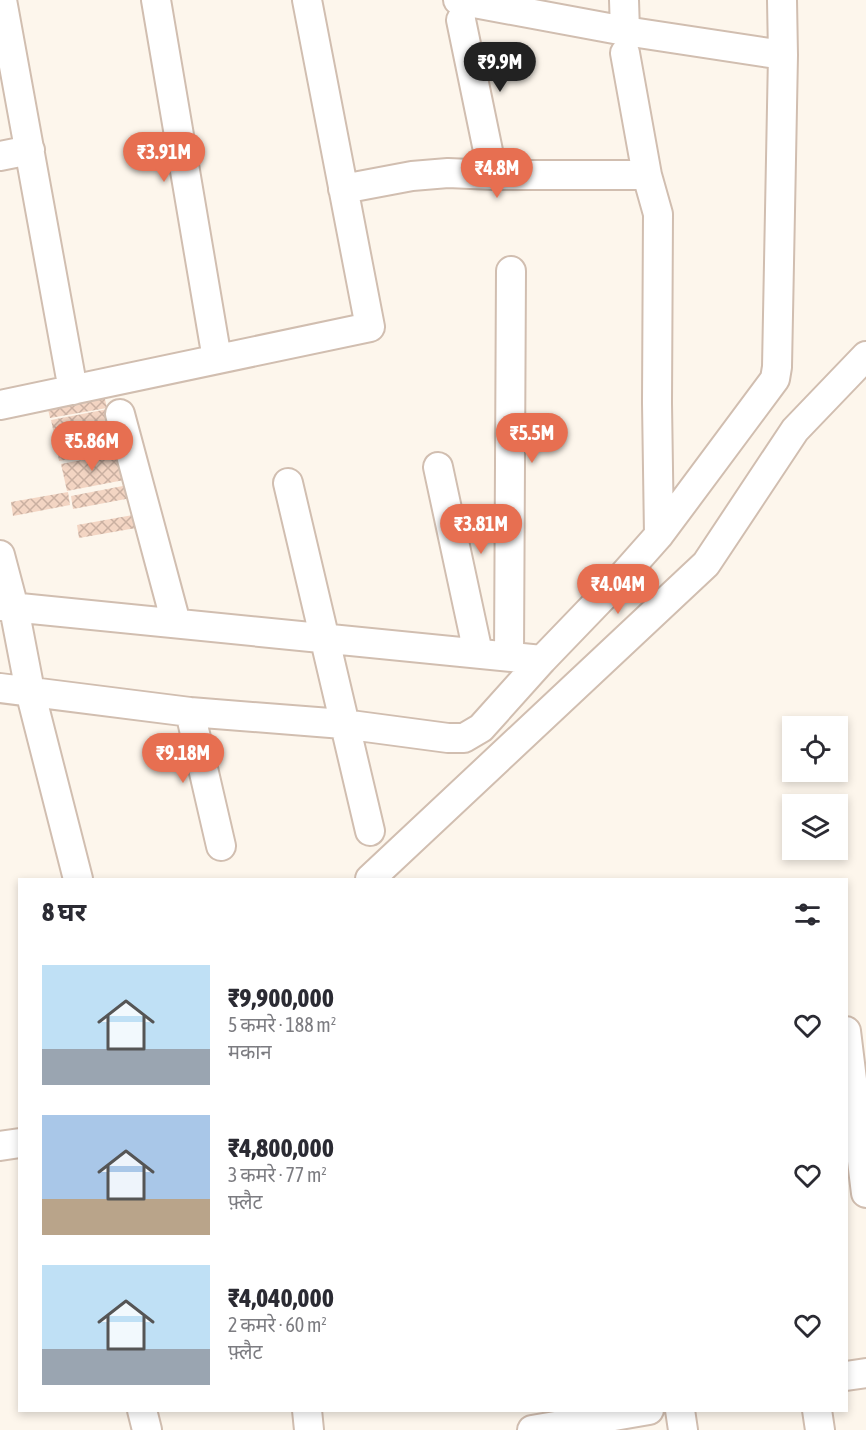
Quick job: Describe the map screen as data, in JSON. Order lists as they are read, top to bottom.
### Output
{
  "page": {
    "price": [
      "₹9.9M",
      "₹3.91M",
      "₹4.8M",
      "₹5.5M",
      "₹5.86M",
      "₹3.81M",
      "₹4.04M",
      "₹9.18M"
    ],
    "heading": "8 घर",
    "list": [
      {
        "name": "₹9,900,000",
        "note": "5 कमरे · 188 m² · मकान"
      },
      {
        "name": "₹4,800,000",
        "note": "3 कमरे · 77 m² · फ़्लैट"
      },
      {
        "name": "₹4,040,000",
        "note": "2 कमरे · 60 m² · फ़्लैट"
      }
    ]
  }
}
